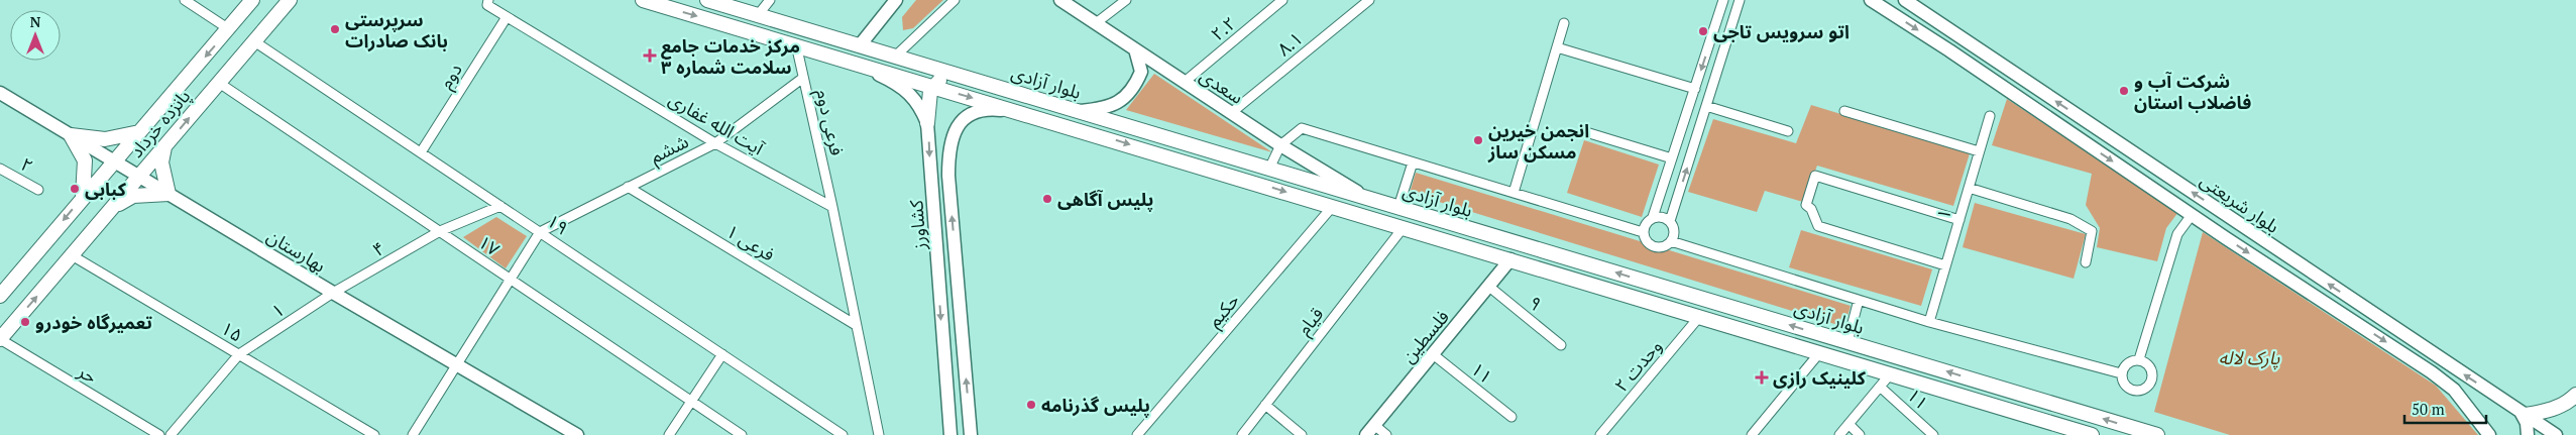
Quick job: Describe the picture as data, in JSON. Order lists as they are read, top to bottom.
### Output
{
  "streets": {
    "main road": [
      "بلوار آزادی",
      "سعدی",
      "پانزده خرداد",
      "بلوار شریعتی",
      "کشاورز",
      "بهارستان",
      "فلسطین"
    ],
    "street": [
      "۲.۲",
      "۸.۱",
      "دوم",
      "فرعی دوم",
      "آیت الله غفاری",
      "ششم",
      "۲",
      "۱",
      "۱۹",
      "فرعی ۱",
      "۱۷",
      "۴",
      "۹",
      "حکیم",
      "قیام",
      "۱۵",
      "وحدت ۲",
      "۱۱",
      "حر"
    ]
  },
  "crossings": [
    ["۲.۲", "سعدی"],
    ["۸.۱", "سعدی"],
    ["دوم", "آیت الله غفاری"],
    ["دوم", "۱۹"],
    ["بلوار آزادی", "سعدی"],
    ["بلوار آزادی", "فرعی دوم"],
    ["بلوار آزادی", "کشاورز"],
    ["بلوار آزادی", "حکیم"],
    ["بلوار آزادی", "قیام"],
    ["بلوار آزادی", "فلسطین"],
    ["بلوار آزادی", "وحدت ۲"],
    ["فرعی دوم", "آیت الله غفاری"],
    ["فرعی دوم", "ششم"],
    ["فرعی دوم", "فرعی ۱"],
    ["پانزده خرداد", "۱۹"],
    ["پانزده خرداد", "۱۷"],
    ["پانزده خرداد", "بهارستان"],
    ["پانزده خرداد", "۱۵"],
    ["پانزده خرداد", "حر"],
    ["آیت الله غفاری", "ششم"],
    ["ششم", "۱۹"],
    ["ششم", "فرعی ۱"],
    ["۱", "۴"],
    ["۱", "بهارستان"],
    ["۱", "۱۵"],
    ["۱۹", "۴"],
    ["۱۷", "۴"],
    ["۴", "بهارستان"],
    ["۹", "فلسطین"],
    ["فلسطین", "۱۱"]
  ],
  "parks": ["پارک لاله"],
  "places": {
    "other": [
      "سرپرستی بانک صادرات",
      "اتو سرویس تاجی",
      "شرکت آب و فاضلاب استان",
      "انجمن خیرین مسکن ساز",
      "کبابی",
      "پلیس آگاهی",
      "تعمیرگاه خودرو",
      "پلیس گذرنامه"
    ],
    "health": ["مرکز خدمات جامع سلامت شماره ۳", "کلینیک رازی"]
  },
  "scale_bar": "50 m",
  "north": "top"
}
